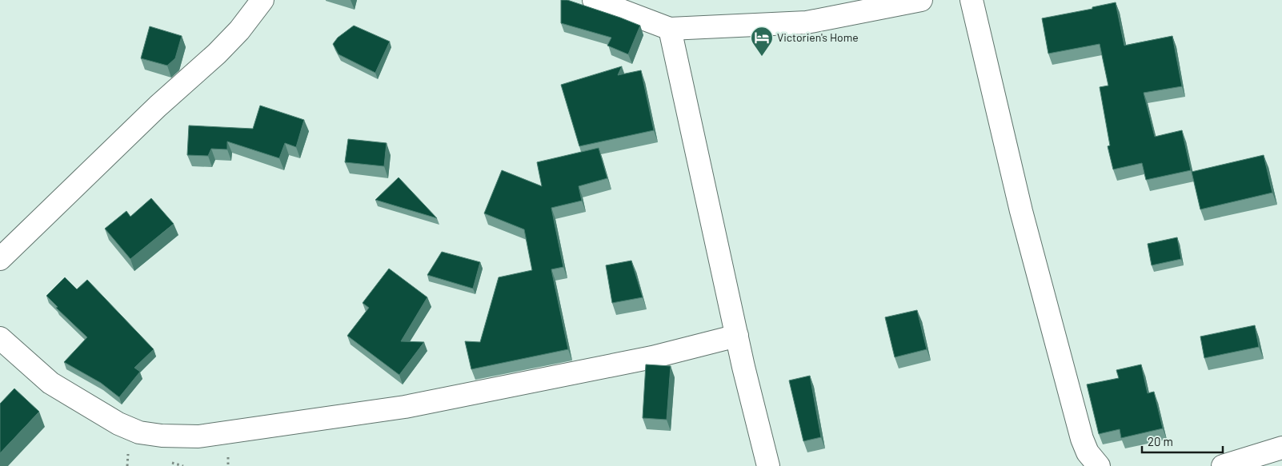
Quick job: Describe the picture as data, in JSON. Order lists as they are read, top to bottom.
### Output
{
  "places": {
    "hotel": ["Victorien's Home"]
  },
  "scale_bar": "20 m"
}
